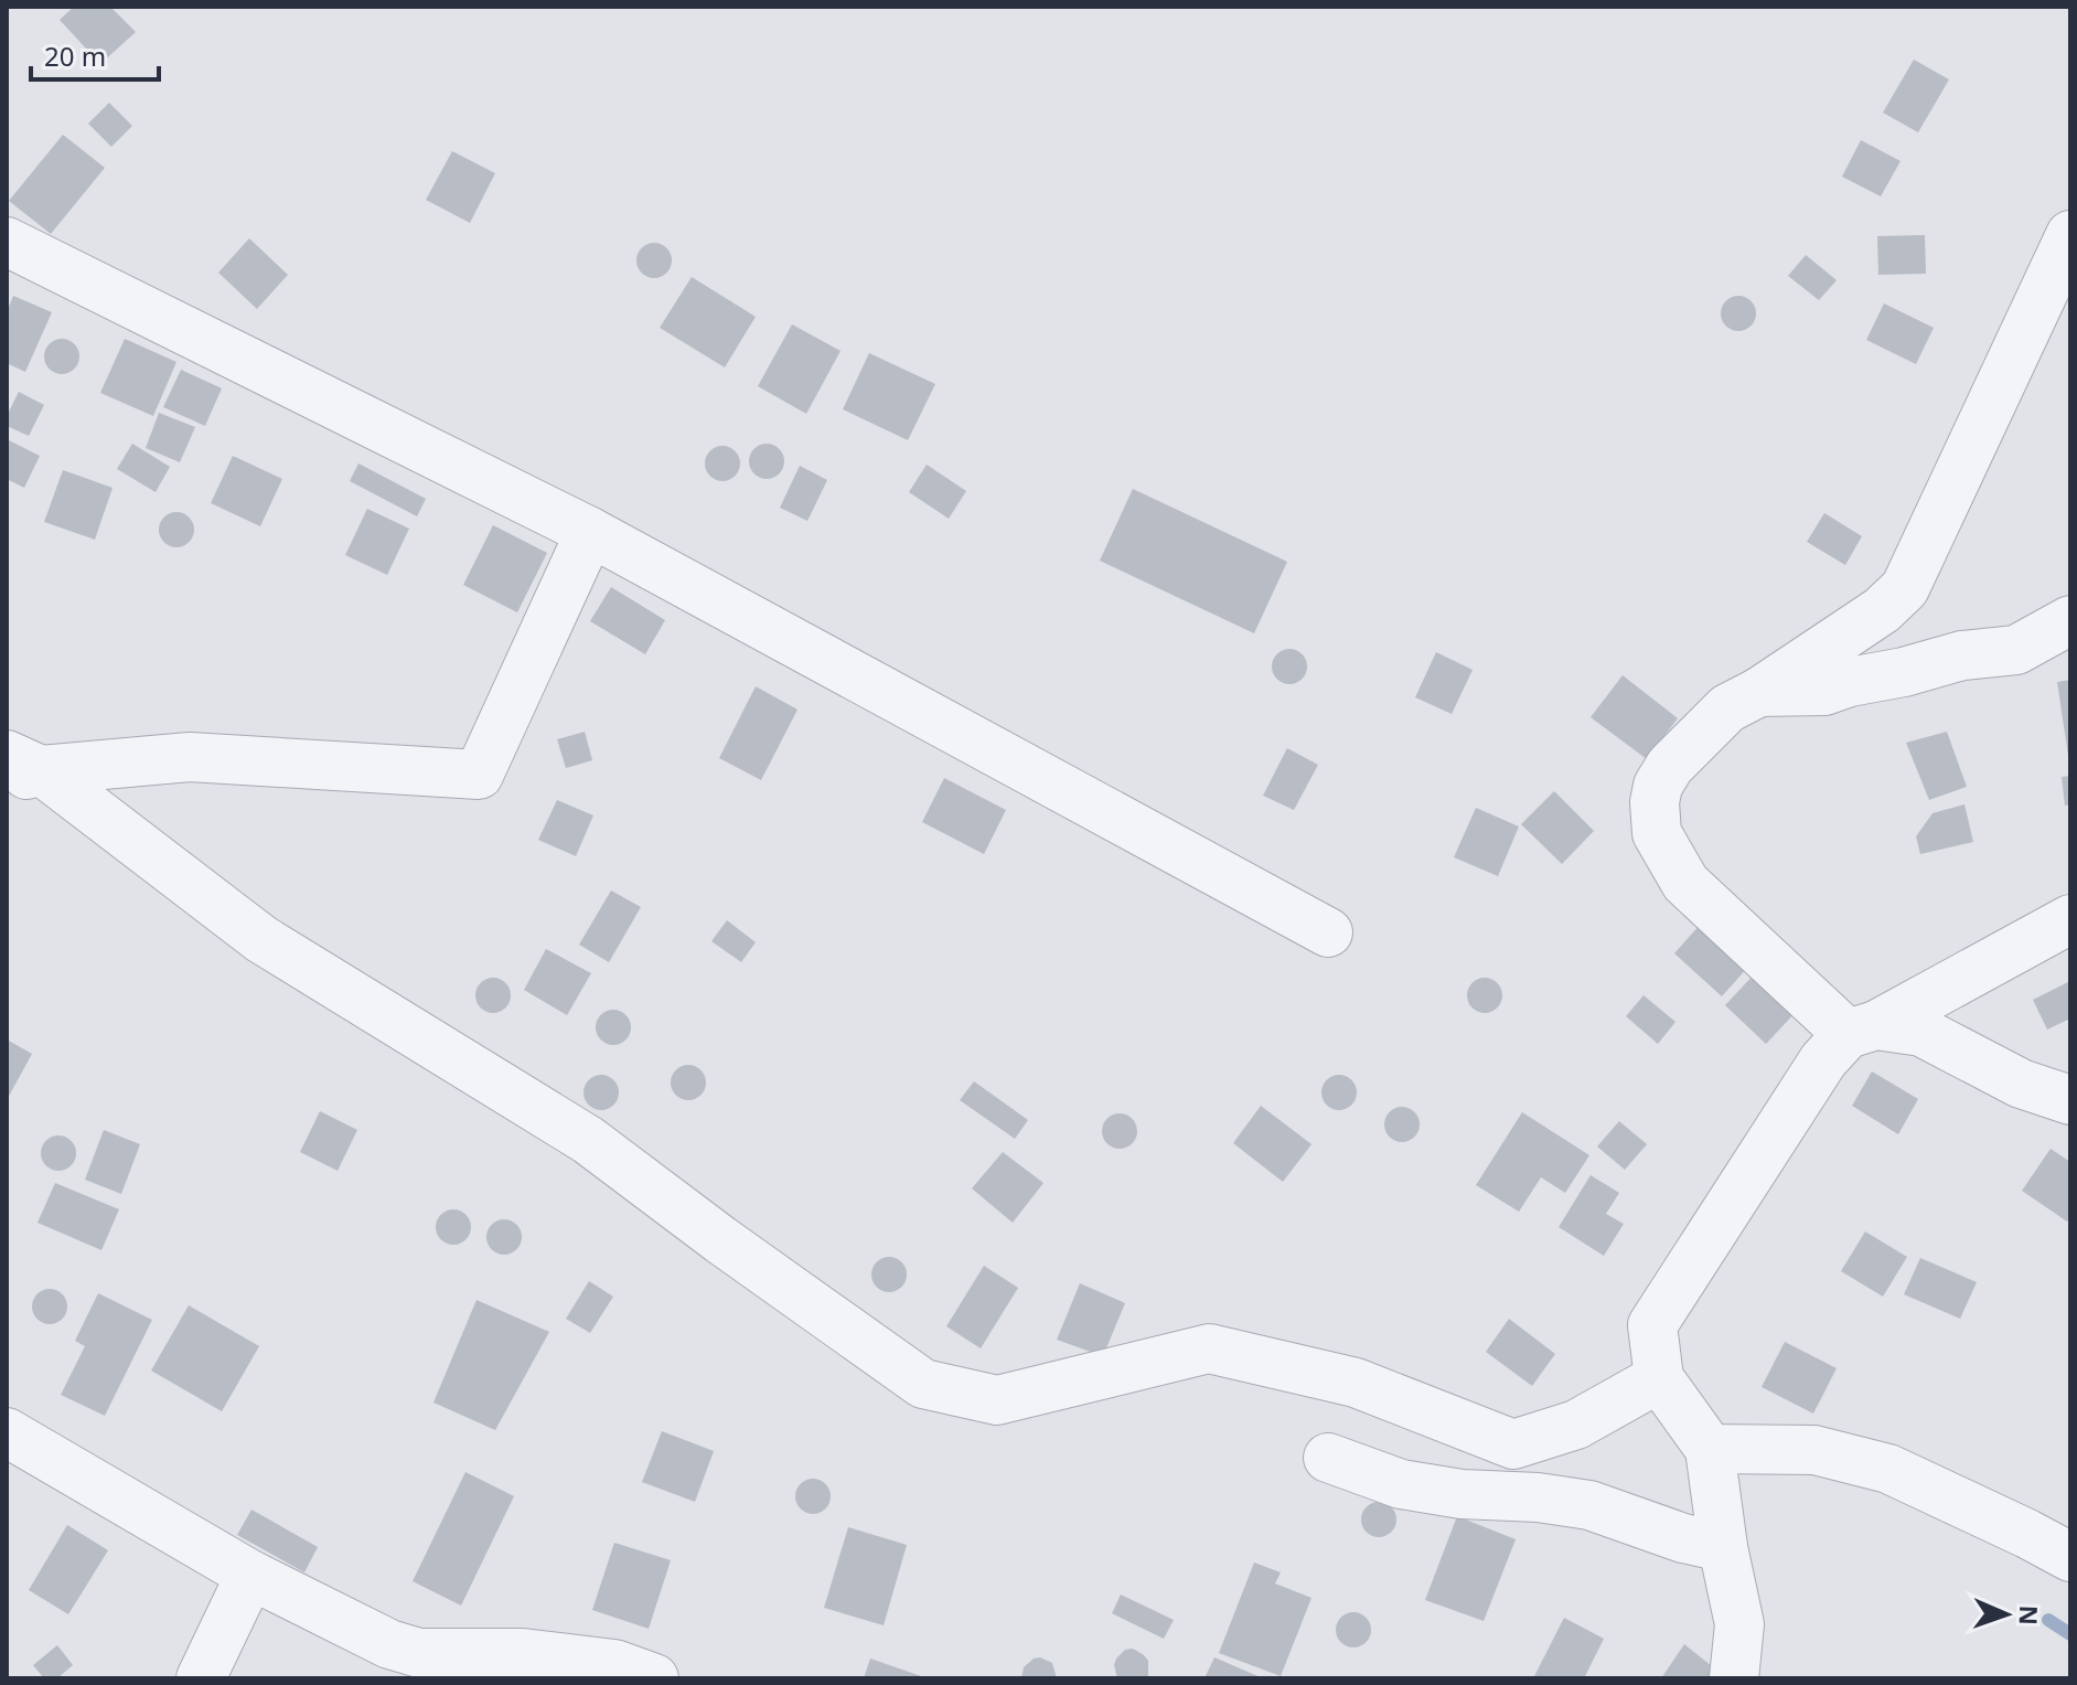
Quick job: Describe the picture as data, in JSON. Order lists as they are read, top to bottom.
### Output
{
  "scale_bar": "20 m",
  "north": "right"
}
